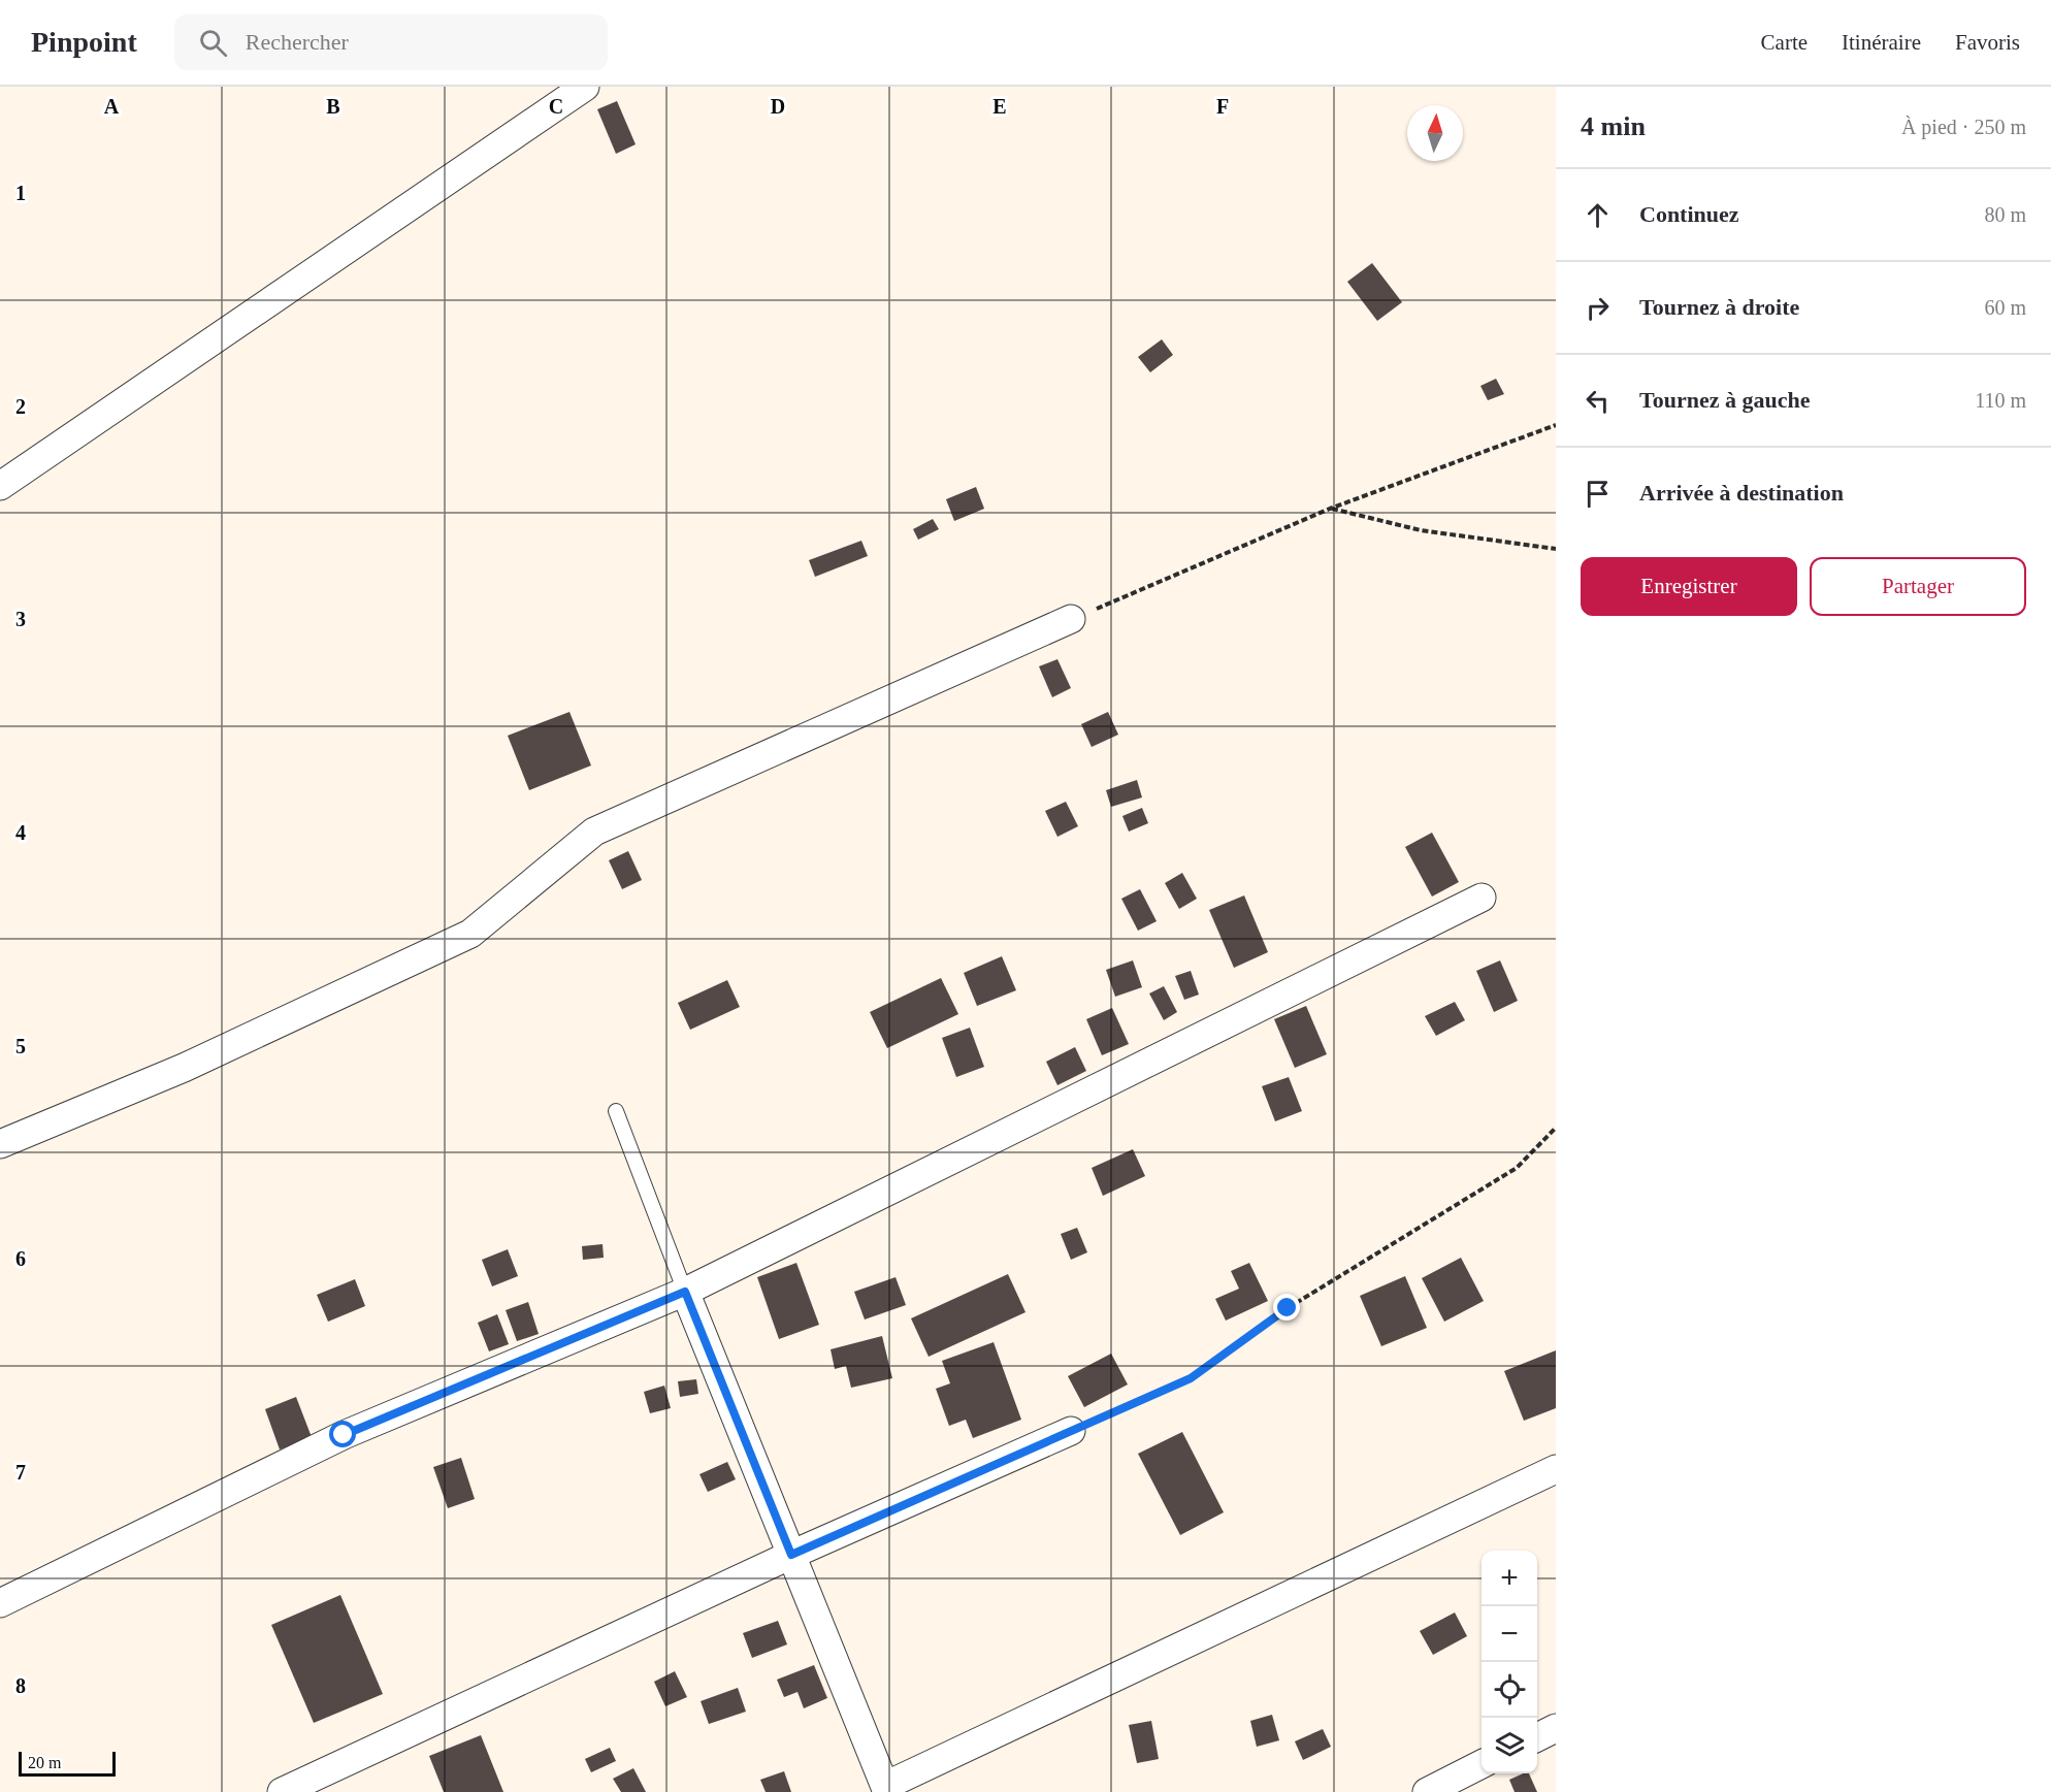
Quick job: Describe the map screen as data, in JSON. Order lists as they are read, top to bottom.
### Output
{
  "scale_bar": "20 m",
  "north": "top",
  "page": {
    "header": "Pinpoint",
    "search": "Rechercher",
    "nav": ["Carte", "Itinéraire", "Favoris"],
    "heading": ["4 min", "À pied · 250 m"],
    "list": [
      ["Continuez", "80 m"],
      ["Tournez à droite", "60 m"],
      ["Tournez à gauche", "110 m"],
      "Arrivée à destination"
    ],
    "buttons": ["Enregistrer", "Partager"],
    "map_buttons": ["+", "−"],
    "scale": "20 m"
  },
  "grid": {
    "columns": [
      "A",
      "B",
      "C",
      "D",
      "E",
      "F"
    ],
    "rows": [
      "1",
      "2",
      "3",
      "4",
      "5",
      "6",
      "7",
      "8"
    ]
  }
}
